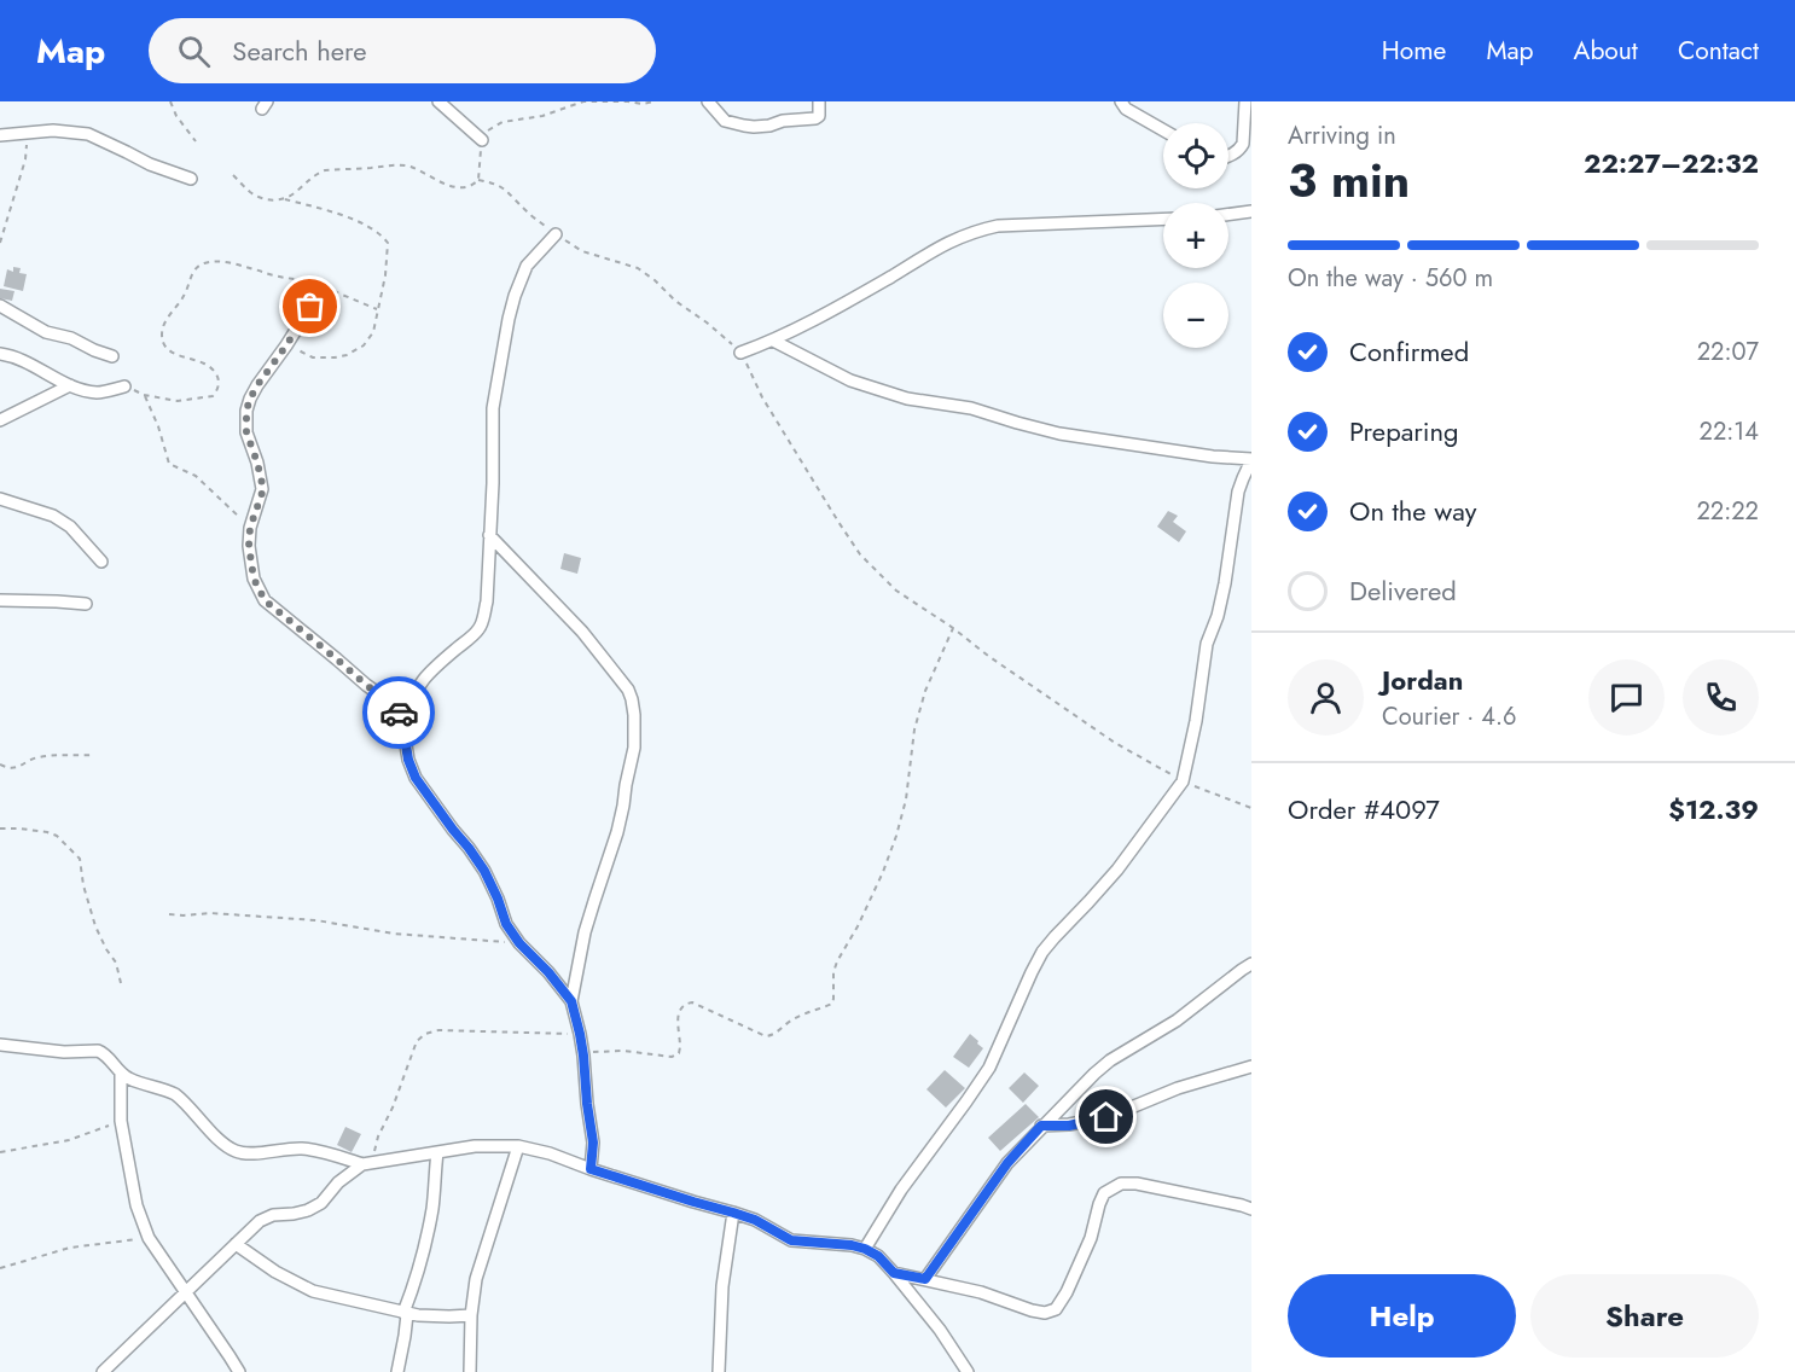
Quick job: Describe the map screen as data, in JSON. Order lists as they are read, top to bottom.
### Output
{
  "page": {
    "header": "Map",
    "search": "Search here",
    "nav": [
      "Home",
      "Map",
      "About",
      "Contact"
    ],
    "heading": ["3 min", "Arriving in", "22:27–22:32"],
    "panel": [
      "Jordan",
      "Courier · 4.6",
      "Order #4097",
      "$12.39"
    ],
    "map_buttons": ["+", "−"],
    "bar": "On the way · 560 m",
    "list": [
      ["Confirmed", "22:07"],
      ["Preparing", "22:14"],
      ["On the way", "22:22"],
      "Delivered"
    ],
    "buttons": ["Help", "Share"]
  }
}
